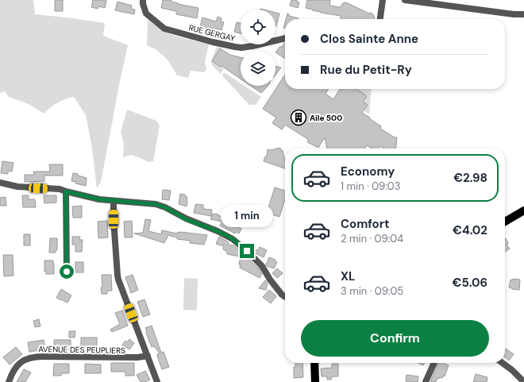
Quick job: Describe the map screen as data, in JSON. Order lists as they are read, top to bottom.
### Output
{
  "streets": {
    "street": ["RUE GERGAY", "AVENUE DES PEUPLIERS"]
  },
  "places": {
    "building": ["Aile 500"]
  },
  "page": {
    "banner": ["Clos Sainte Anne", "Rue du Petit-Ry"],
    "list": [
      {
        "name": "Economy",
        "note": "1 min · 09:03",
        "value": "€2.98"
      },
      {
        "name": "Comfort",
        "note": "2 min · 09:04",
        "value": "€4.02"
      },
      {
        "name": "XL",
        "note": "3 min · 09:05",
        "value": "€5.06"
      }
    ],
    "bubble": "1 min",
    "buttons": "Confirm"
  }
}
